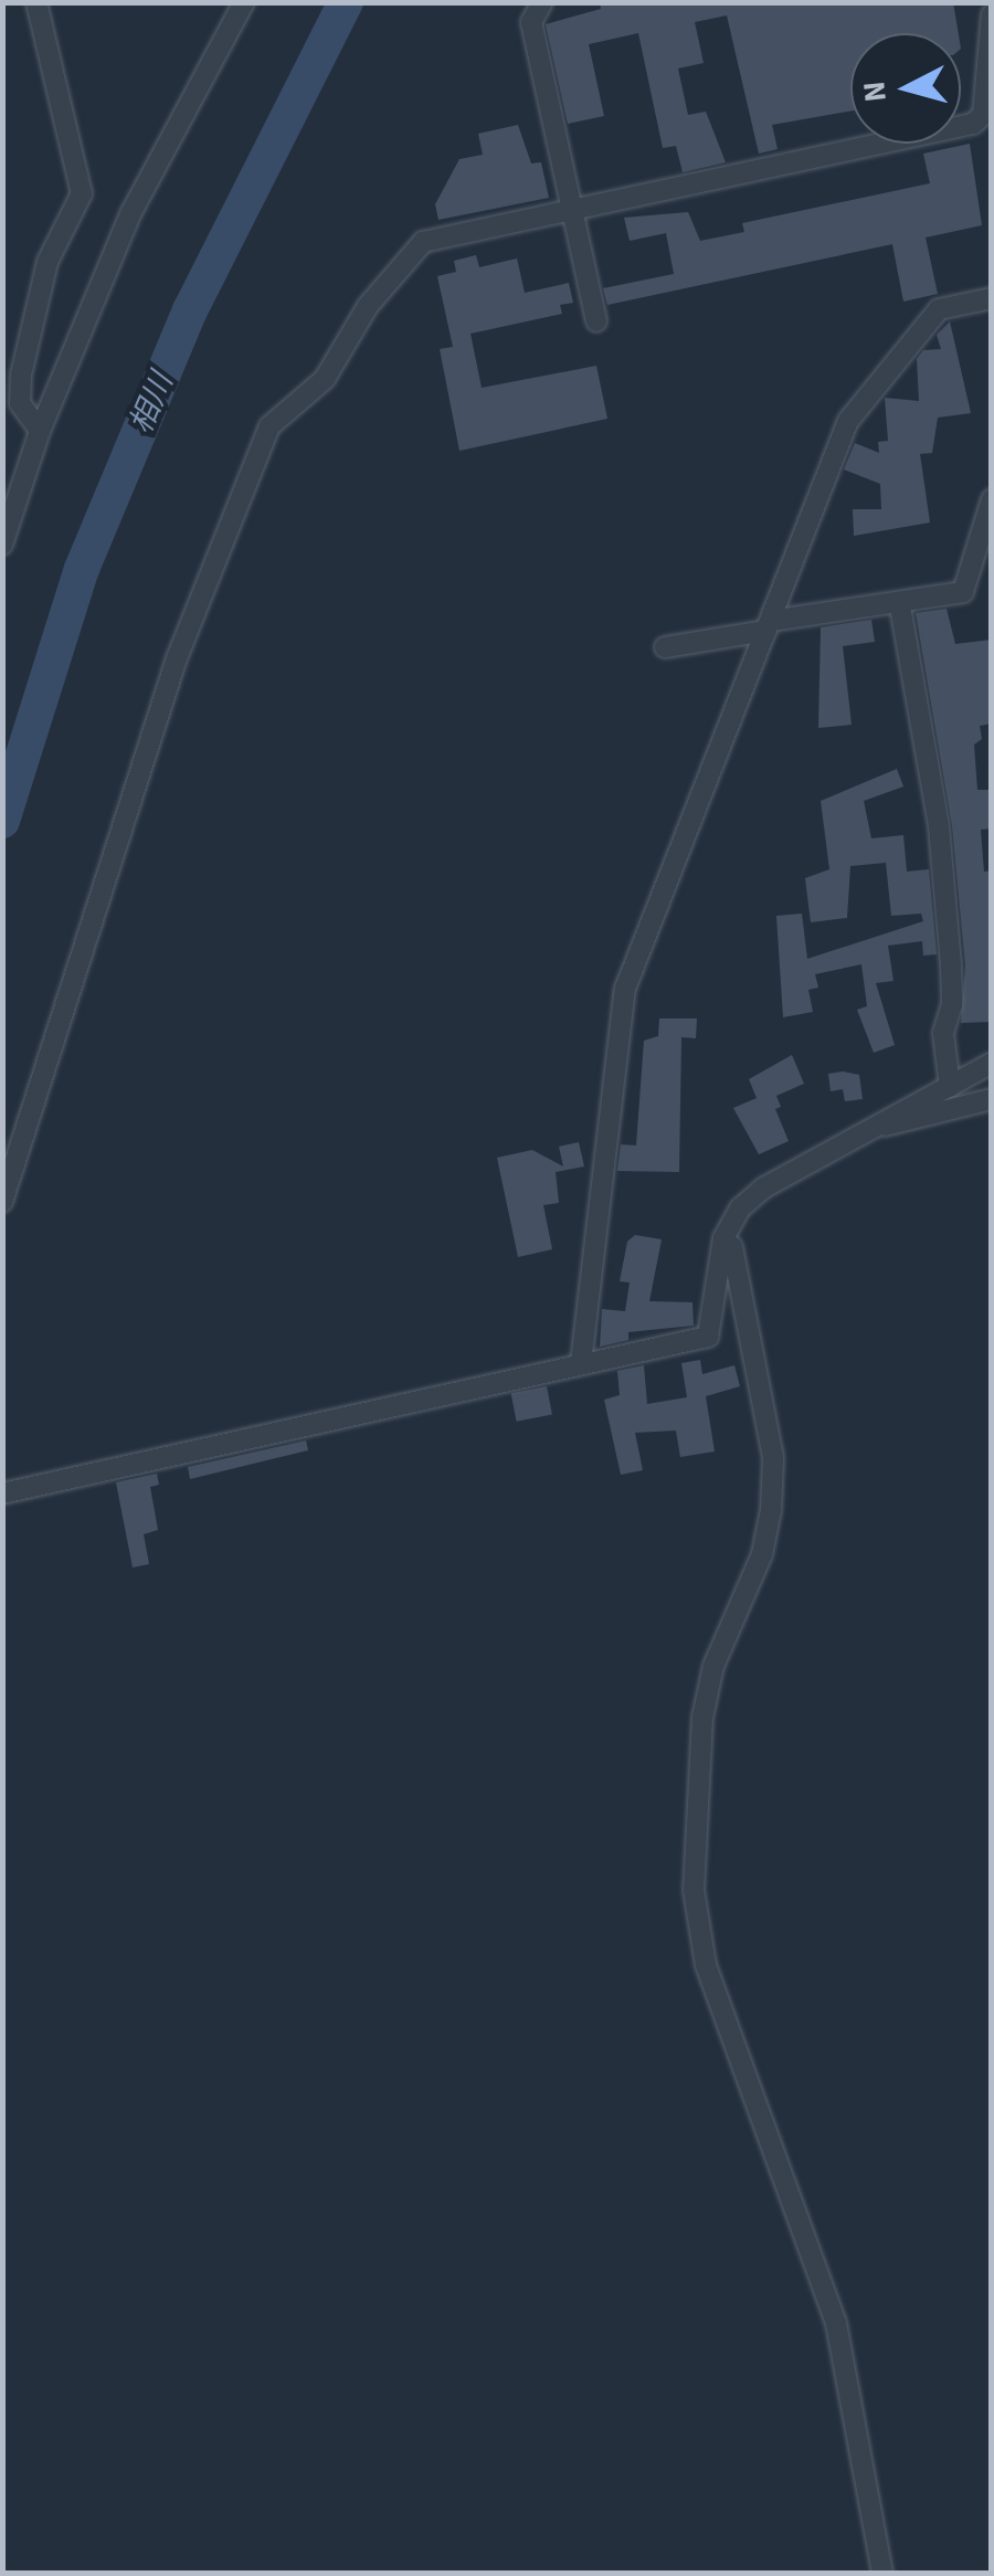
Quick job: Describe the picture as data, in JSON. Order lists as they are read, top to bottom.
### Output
{
  "water": ["相川"],
  "north": "left"
}
